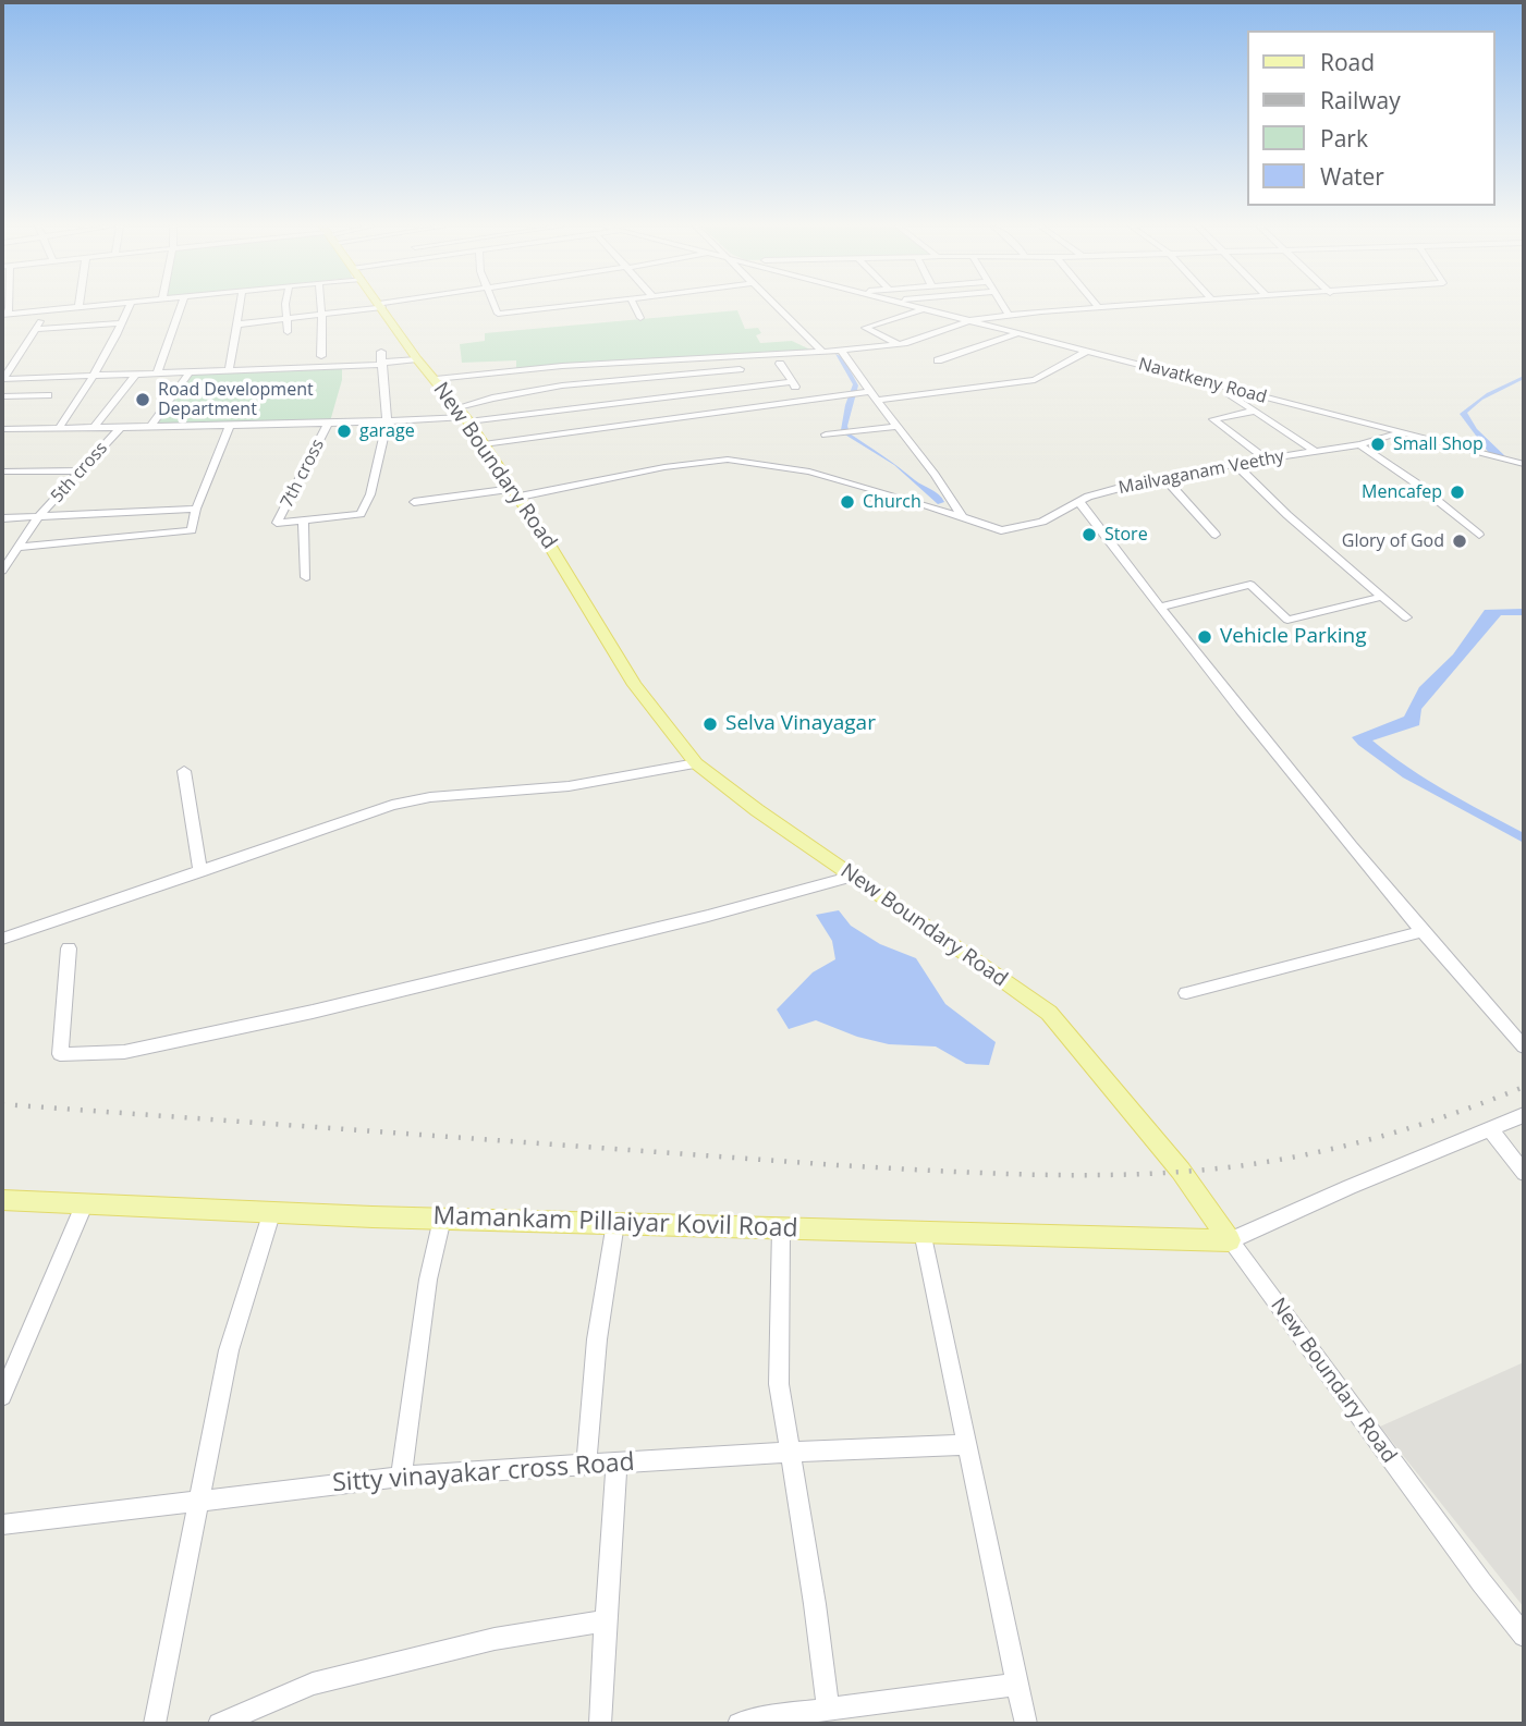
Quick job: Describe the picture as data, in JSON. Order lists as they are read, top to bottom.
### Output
{
  "streets": {
    "main road": ["New Boundary Road", "Mamankam Pillaiyar Kovil Road"],
    "street": [
      "Navatkeny Road",
      "5th cross",
      "Mailvaganam Veethy",
      "7th cross",
      "Sitty vinayakar cross Road"
    ]
  },
  "crossings": [
    ["Navatkeny Road", "Mailvaganam Veethy"],
    ["New Boundary Road", "Mailvaganam Veethy"],
    ["New Boundary Road", "Mamankam Pillaiyar Kovil Road"]
  ],
  "places": [
    "Road Development Department",
    "garage",
    "Small Shop",
    "Mencafep",
    "Church",
    "Store",
    "Glory of God",
    "Vehicle Parking",
    "Selva Vinayagar"
  ],
  "legend": [
    "Road",
    "Railway",
    "Park",
    "Water"
  ]
}
